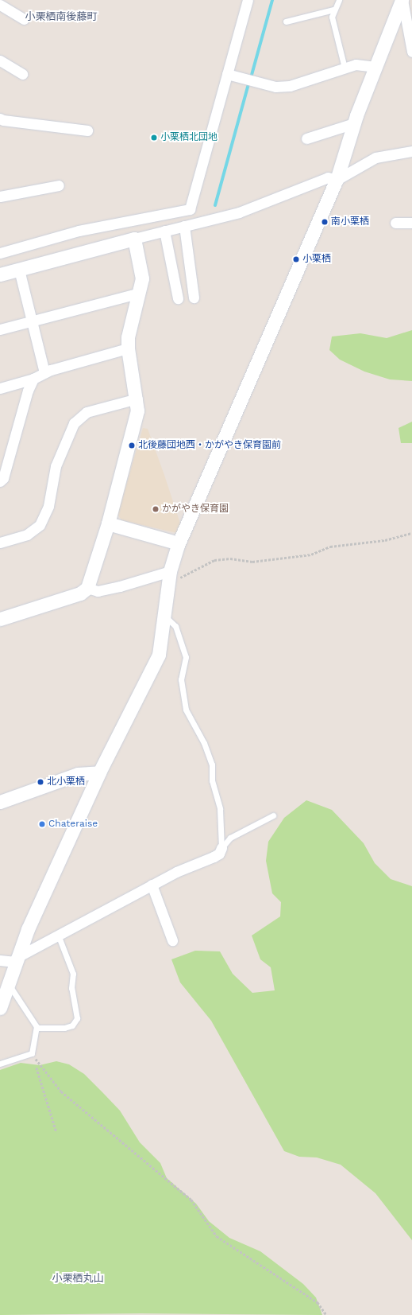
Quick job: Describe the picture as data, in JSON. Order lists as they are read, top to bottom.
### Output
{
  "districts": ["小栗栖南後藤町", "小栗栖丸山"],
  "places": [
    "小栗栖北団地",
    "南小栗栖",
    "小栗栖",
    "北後藤団地西・かがやき保育園前",
    "かがやき保育園",
    "北小栗栖",
    "Chateraise"
  ]
}
